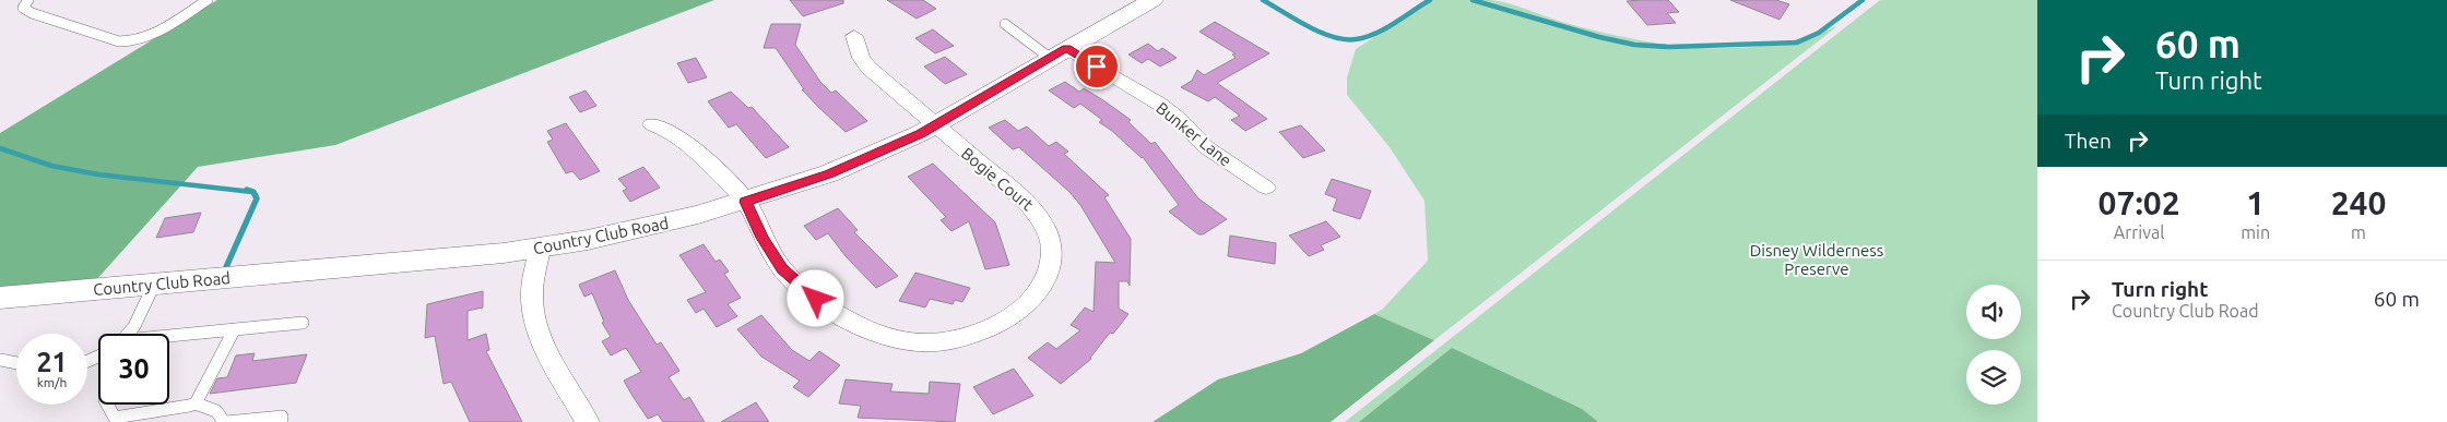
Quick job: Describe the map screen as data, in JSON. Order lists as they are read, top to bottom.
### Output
{
  "streets": {
    "street": ["Bunker Lane", "Bogie Court", "Country Club Road"]
  },
  "crossings": [
    ["Bunker Lane", "Country Club Road"],
    ["Bogie Court", "Country Club Road"]
  ],
  "parks": ["Disney Wilderness Preserve"],
  "page": {
    "turn": ["60 m", "Turn right"],
    "then": "Then",
    "eta": [
      "07:02",
      "Arrival",
      "1",
      "min",
      "240",
      "m"
    ],
    "list": [
      {
        "name": "Turn right",
        "note": "Country Club Road",
        "value": "60 m"
      }
    ],
    "speed": "21 km/h",
    "limit": "30"
  }
}
